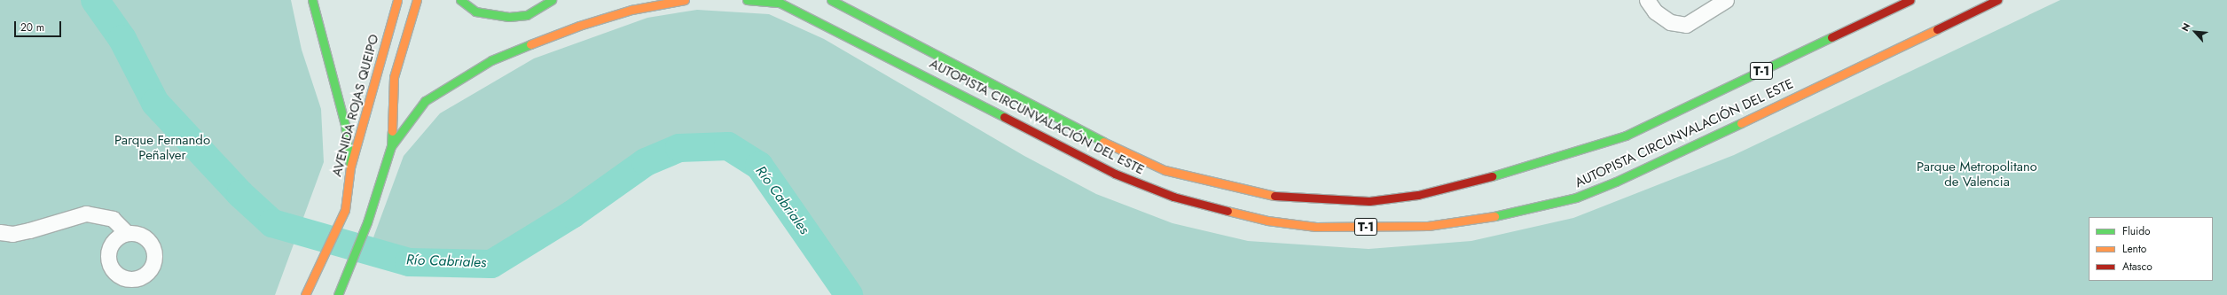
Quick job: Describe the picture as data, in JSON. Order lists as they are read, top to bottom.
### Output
{
  "streets": {
    "main road": ["T-1", "AVENIDA ROJAS QUEIPO", "AUTOPISTA CIRCUNVALACIÓN DEL ESTE"]
  },
  "water": ["Río Cabriales"],
  "parks": ["Parque Fernando Peñalver", "Parque Metropolitano de Valencia"],
  "legend": ["Fluido", "Lento", "Atasco"],
  "scale_bar": "20 m",
  "north": "top left"
}
